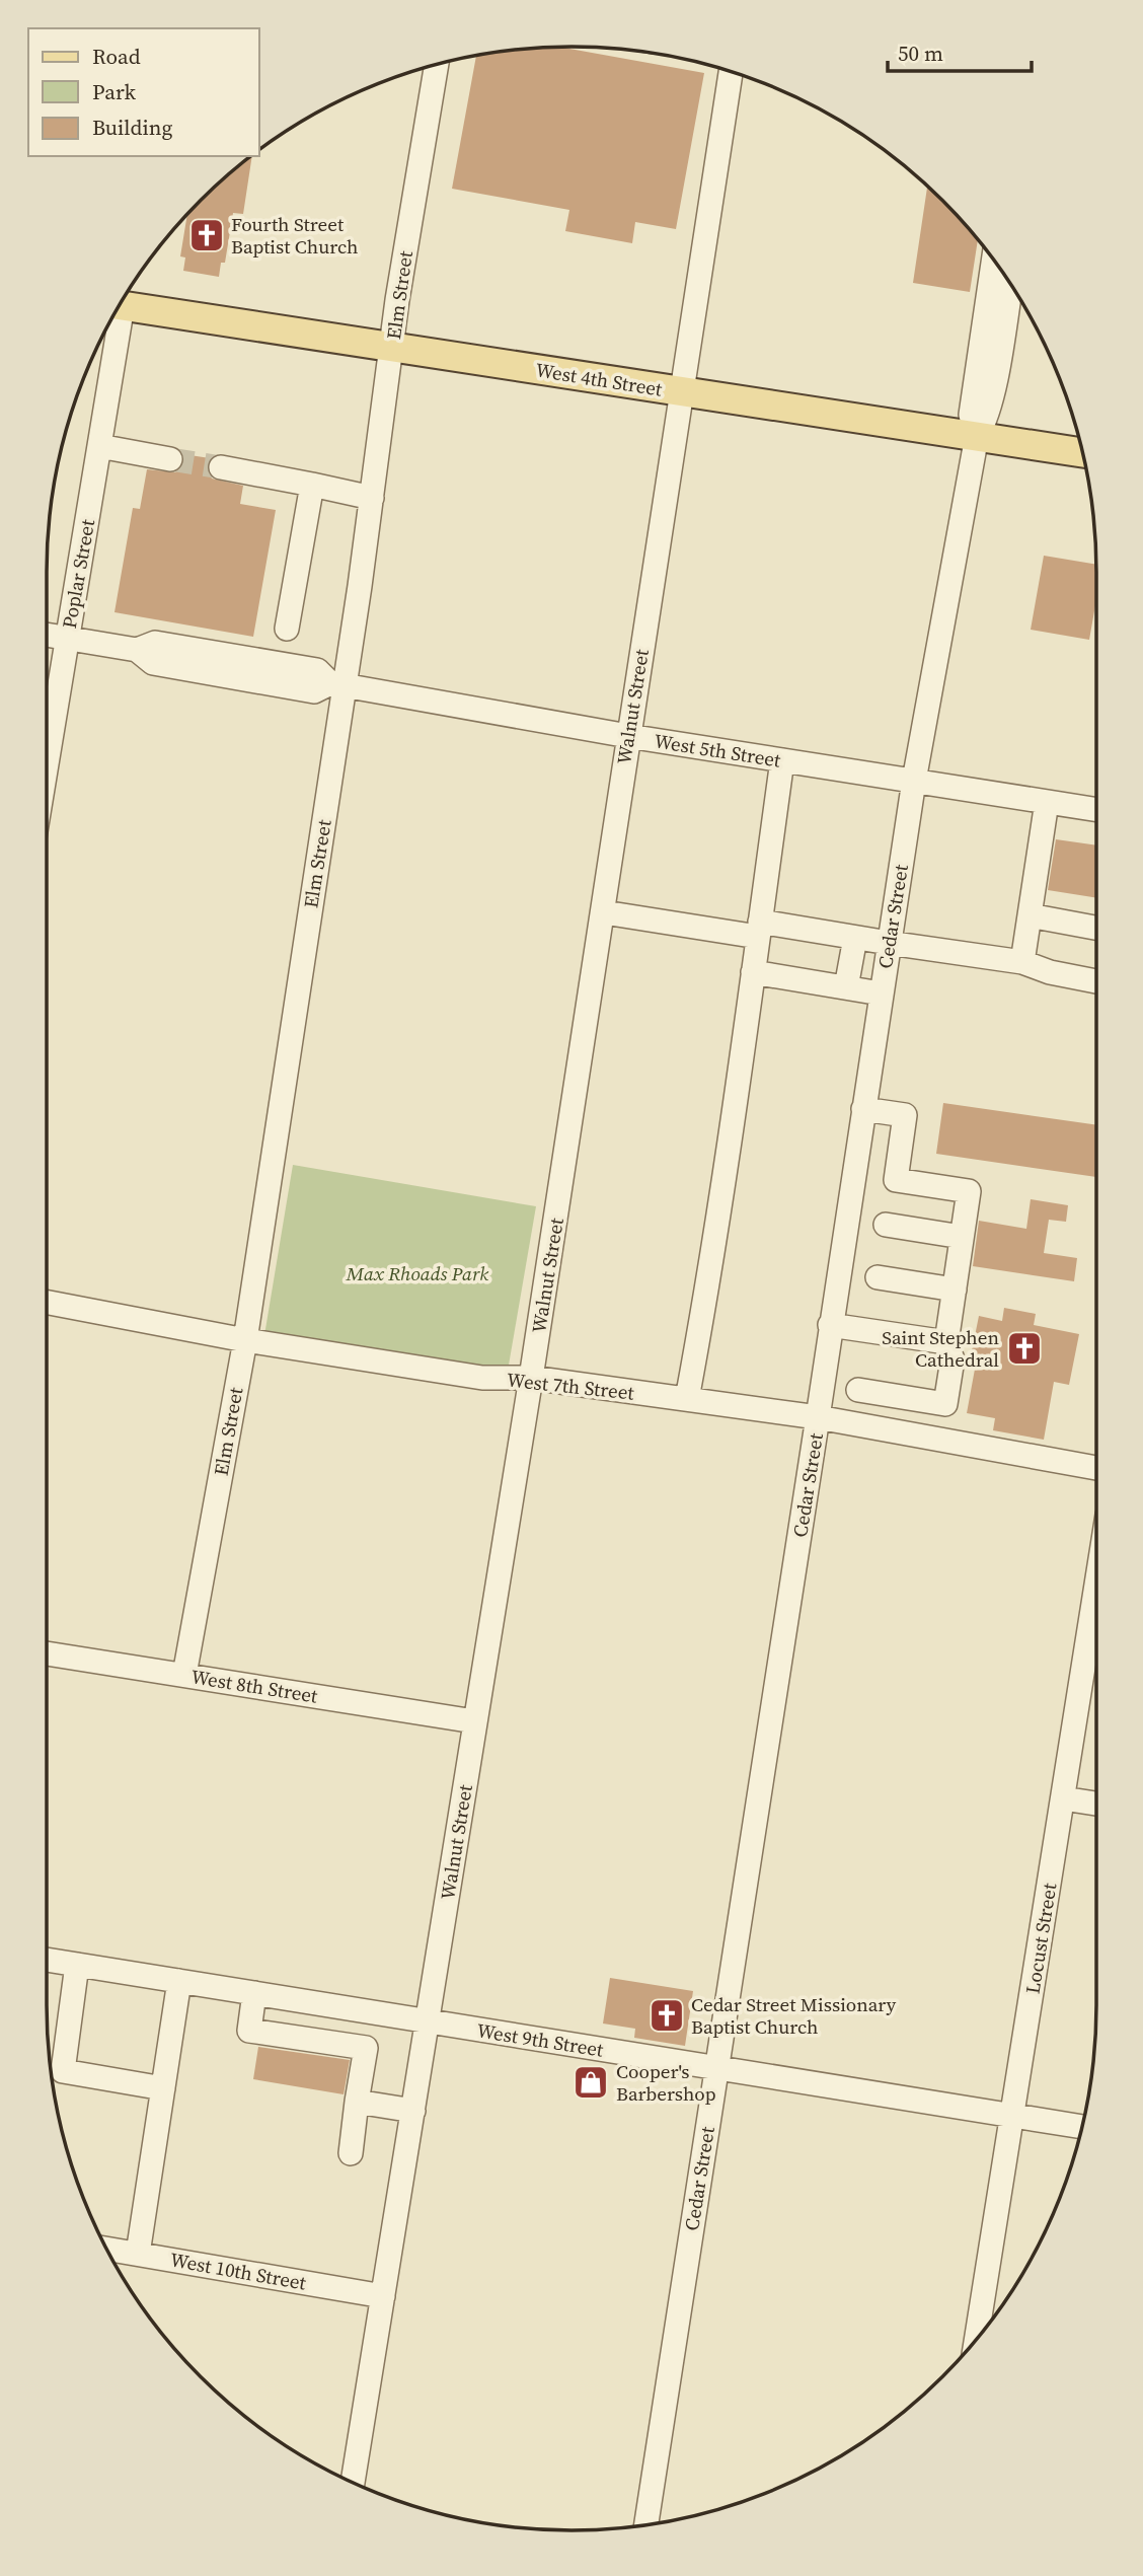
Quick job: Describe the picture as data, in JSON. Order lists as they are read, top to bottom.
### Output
{
  "streets": {
    "main road": ["West 4th Street"],
    "street": [
      "Elm Street",
      "Poplar Street",
      "Walnut Street",
      "West 5th Street",
      "Cedar Street",
      "West 7th Street",
      "West 8th Street",
      "Locust Street",
      "West 9th Street",
      "West 10th Street"
    ]
  },
  "crossings": [
    ["Elm Street", "West 4th Street"],
    ["Elm Street", "West 5th Street"],
    ["Elm Street", "West 7th Street"],
    ["Elm Street", "West 8th Street"],
    ["West 4th Street", "Walnut Street"],
    ["West 4th Street", "Cedar Street"],
    ["Poplar Street", "West 5th Street"],
    ["Walnut Street", "West 5th Street"],
    ["Walnut Street", "West 7th Street"],
    ["Walnut Street", "West 8th Street"],
    ["Walnut Street", "West 9th Street"],
    ["Walnut Street", "West 10th Street"],
    ["West 5th Street", "Cedar Street"],
    ["Cedar Street", "West 7th Street"],
    ["Cedar Street", "West 9th Street"],
    ["Locust Street", "West 9th Street"]
  ],
  "parks": ["Max Rhoads Park"],
  "places": {
    "church": ["Fourth Street Baptist Church", "Saint Stephen Cathedral", "Cedar Street Missionary Baptist Church"],
    "shop": ["Cooper's Barbershop"]
  },
  "legend": ["Road", "Park", "Building"],
  "scale_bar": "50 m"
}
